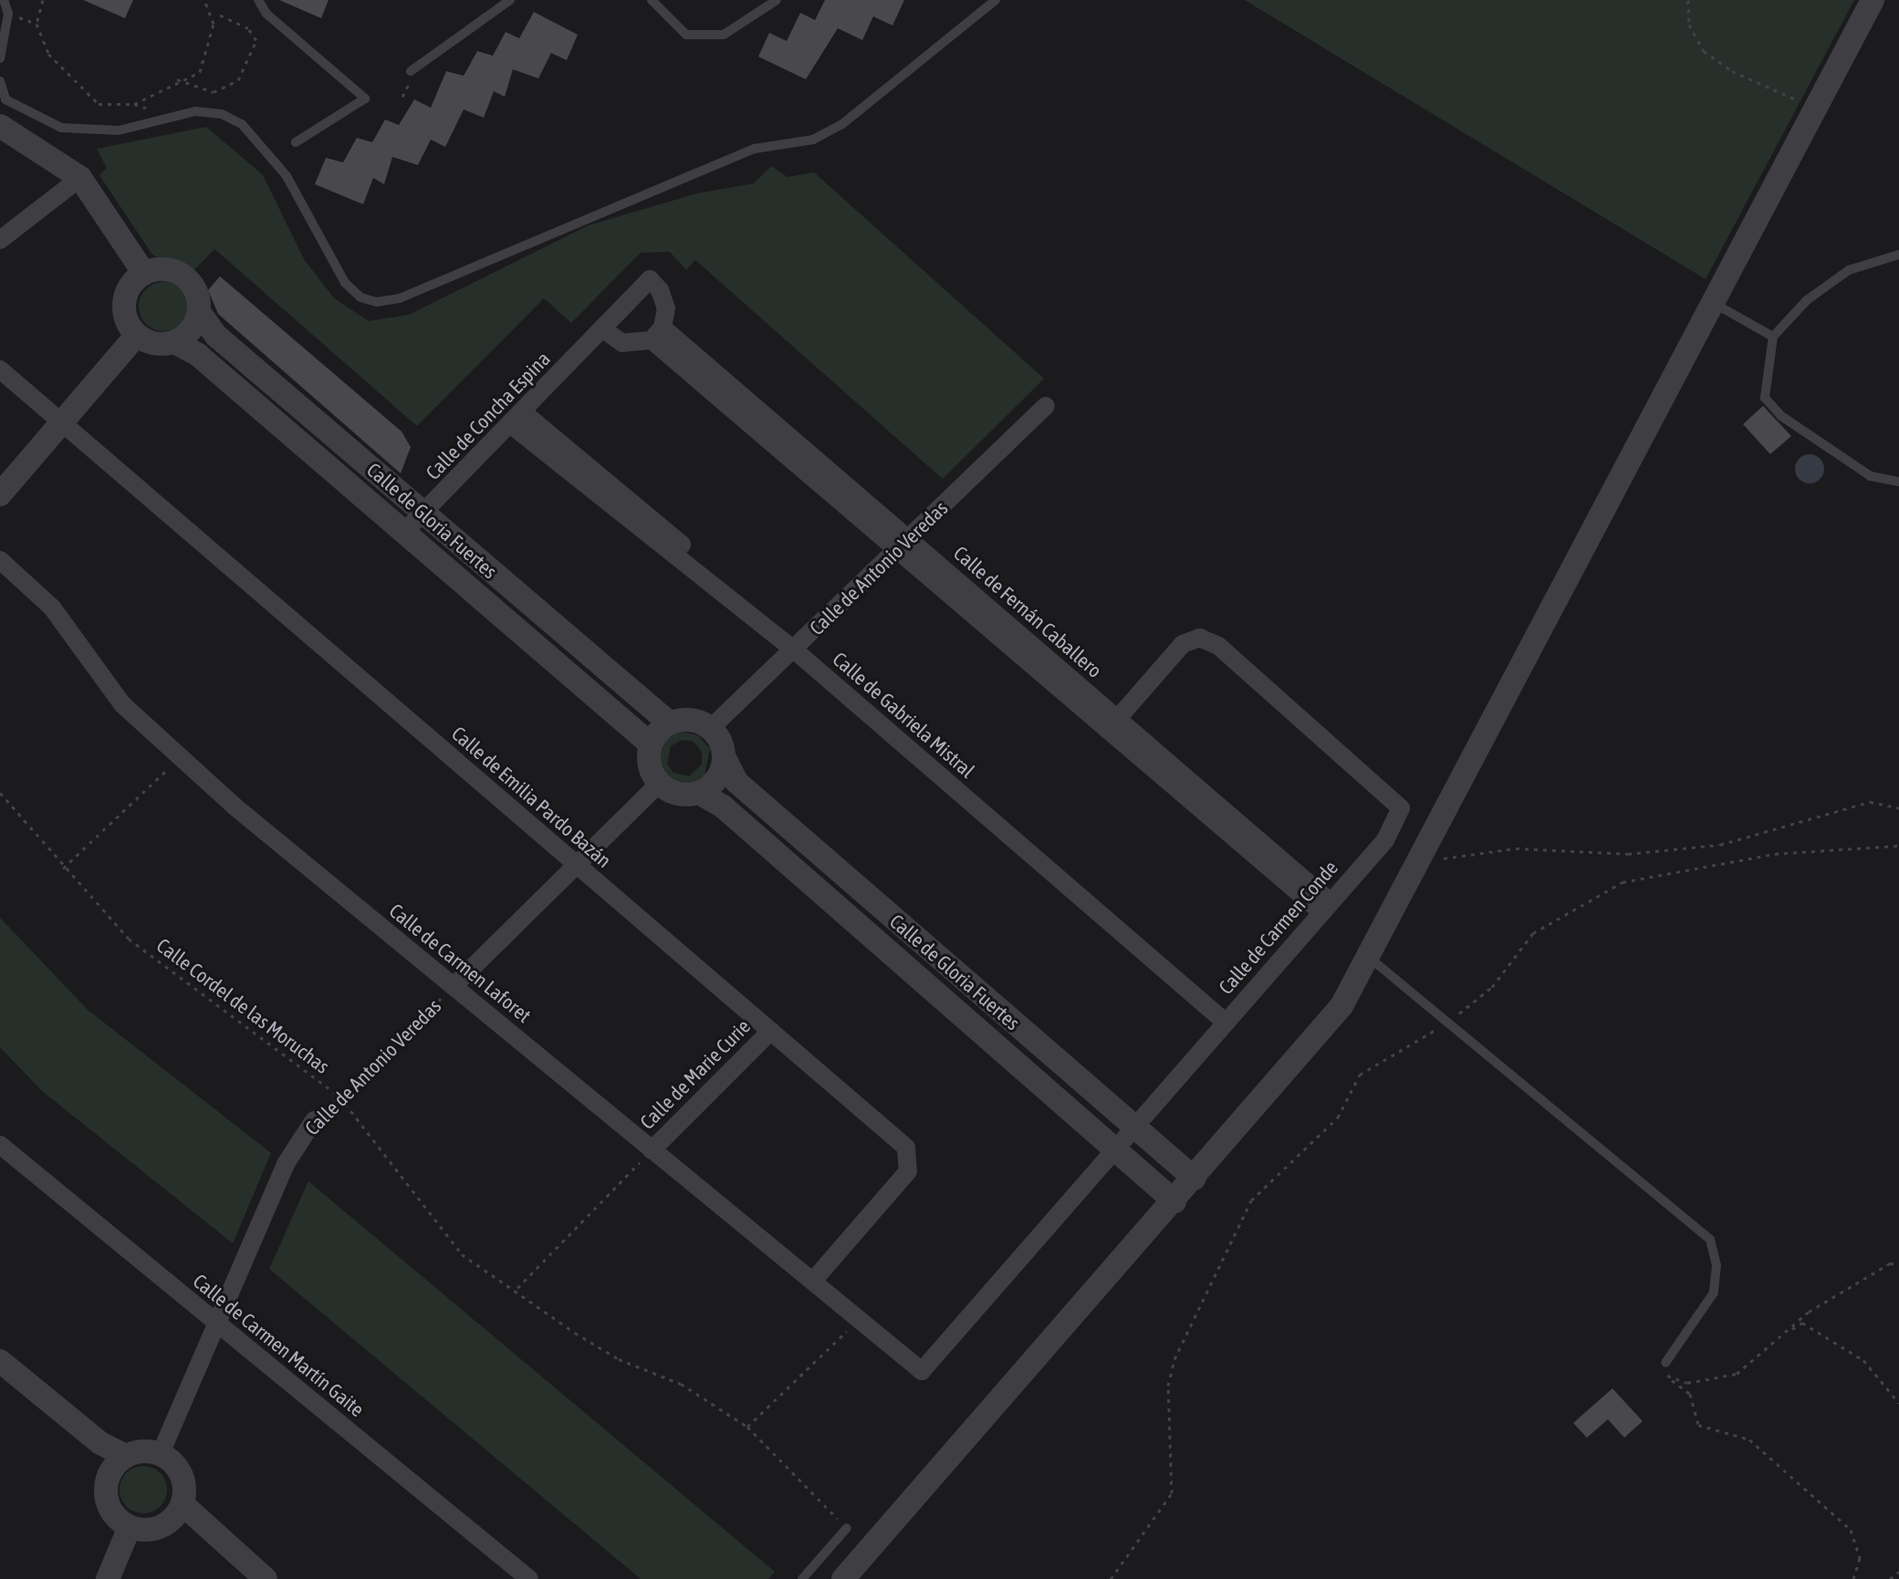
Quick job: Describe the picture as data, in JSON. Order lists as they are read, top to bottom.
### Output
{
  "streets": {
    "street": [
      "Calle de Concha Espina",
      "Calle de Gloria Fuertes",
      "Calle de Antonio Veredas",
      "Calle de Fernán Caballero",
      "Calle de Gabriela Mistral",
      "Calle de Emilia Pardo Bazán",
      "Calle de Carmen Conde",
      "Calle de Carmen Laforet",
      "Calle de Marie Curie",
      "Calle de Carmen Martín Gaite"
    ],
    "path": ["Calle Cordel de las Moruchas"]
  },
  "crossings": [
    ["Calle de Concha Espina", "Calle de Gloria Fuertes"],
    ["Calle de Concha Espina", "Calle de Fernán Caballero"],
    ["Calle de Concha Espina", "Calle de Gabriela Mistral"],
    ["Calle de Gloria Fuertes", "Calle de Antonio Veredas"],
    ["Calle de Gloria Fuertes", "Calle de Carmen Conde"],
    ["Calle de Antonio Veredas", "Calle de Fernán Caballero"],
    ["Calle de Antonio Veredas", "Calle de Gabriela Mistral"],
    ["Calle de Antonio Veredas", "Calle de Emilia Pardo Bazán"],
    ["Calle de Antonio Veredas", "Calle de Carmen Laforet"],
    ["Calle de Antonio Veredas", "Calle Cordel de las Moruchas"],
    ["Calle de Antonio Veredas", "Calle de Carmen Martín Gaite"],
    ["Calle de Fernán Caballero", "Calle de Carmen Conde"],
    ["Calle de Gabriela Mistral", "Calle de Carmen Conde"],
    ["Calle de Emilia Pardo Bazán", "Calle de Carmen Laforet"],
    ["Calle de Emilia Pardo Bazán", "Calle de Marie Curie"],
    ["Calle de Carmen Conde", "Calle de Carmen Laforet"],
    ["Calle de Carmen Laforet", "Calle de Marie Curie"]
  ]
}
